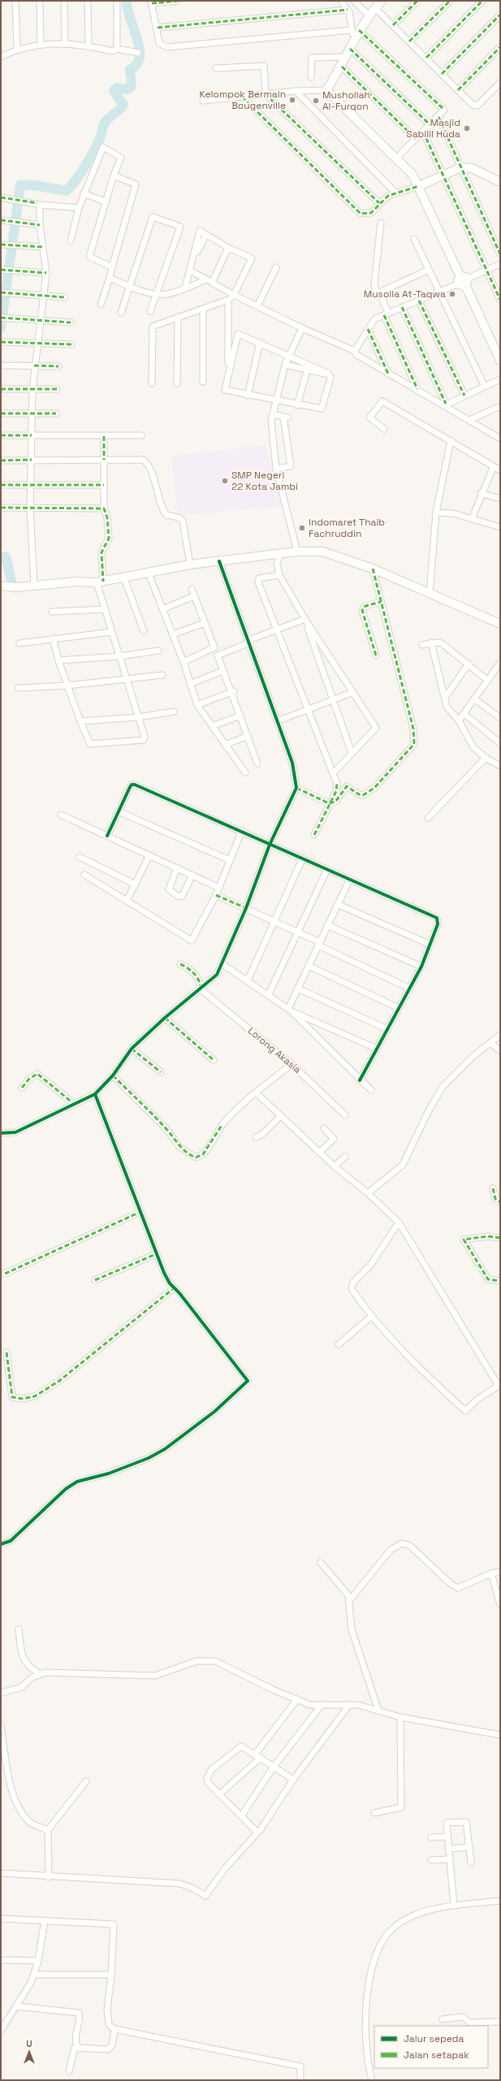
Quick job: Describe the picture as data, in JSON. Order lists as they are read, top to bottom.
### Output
{
  "streets": {
    "street": ["Lorong Akasia"]
  },
  "places": [
    "Kelompok Bermain Bougenville",
    "Mushollah Al-Furqon",
    "Masjid Sabilil Huda",
    "Musolla At-Taqwa",
    "SMP Negeri 22 Kota Jambi",
    "Indomaret Thaib Fachruddin"
  ],
  "legend": ["Jalur sepeda", "Jalan setapak"],
  "north": "top"
}
